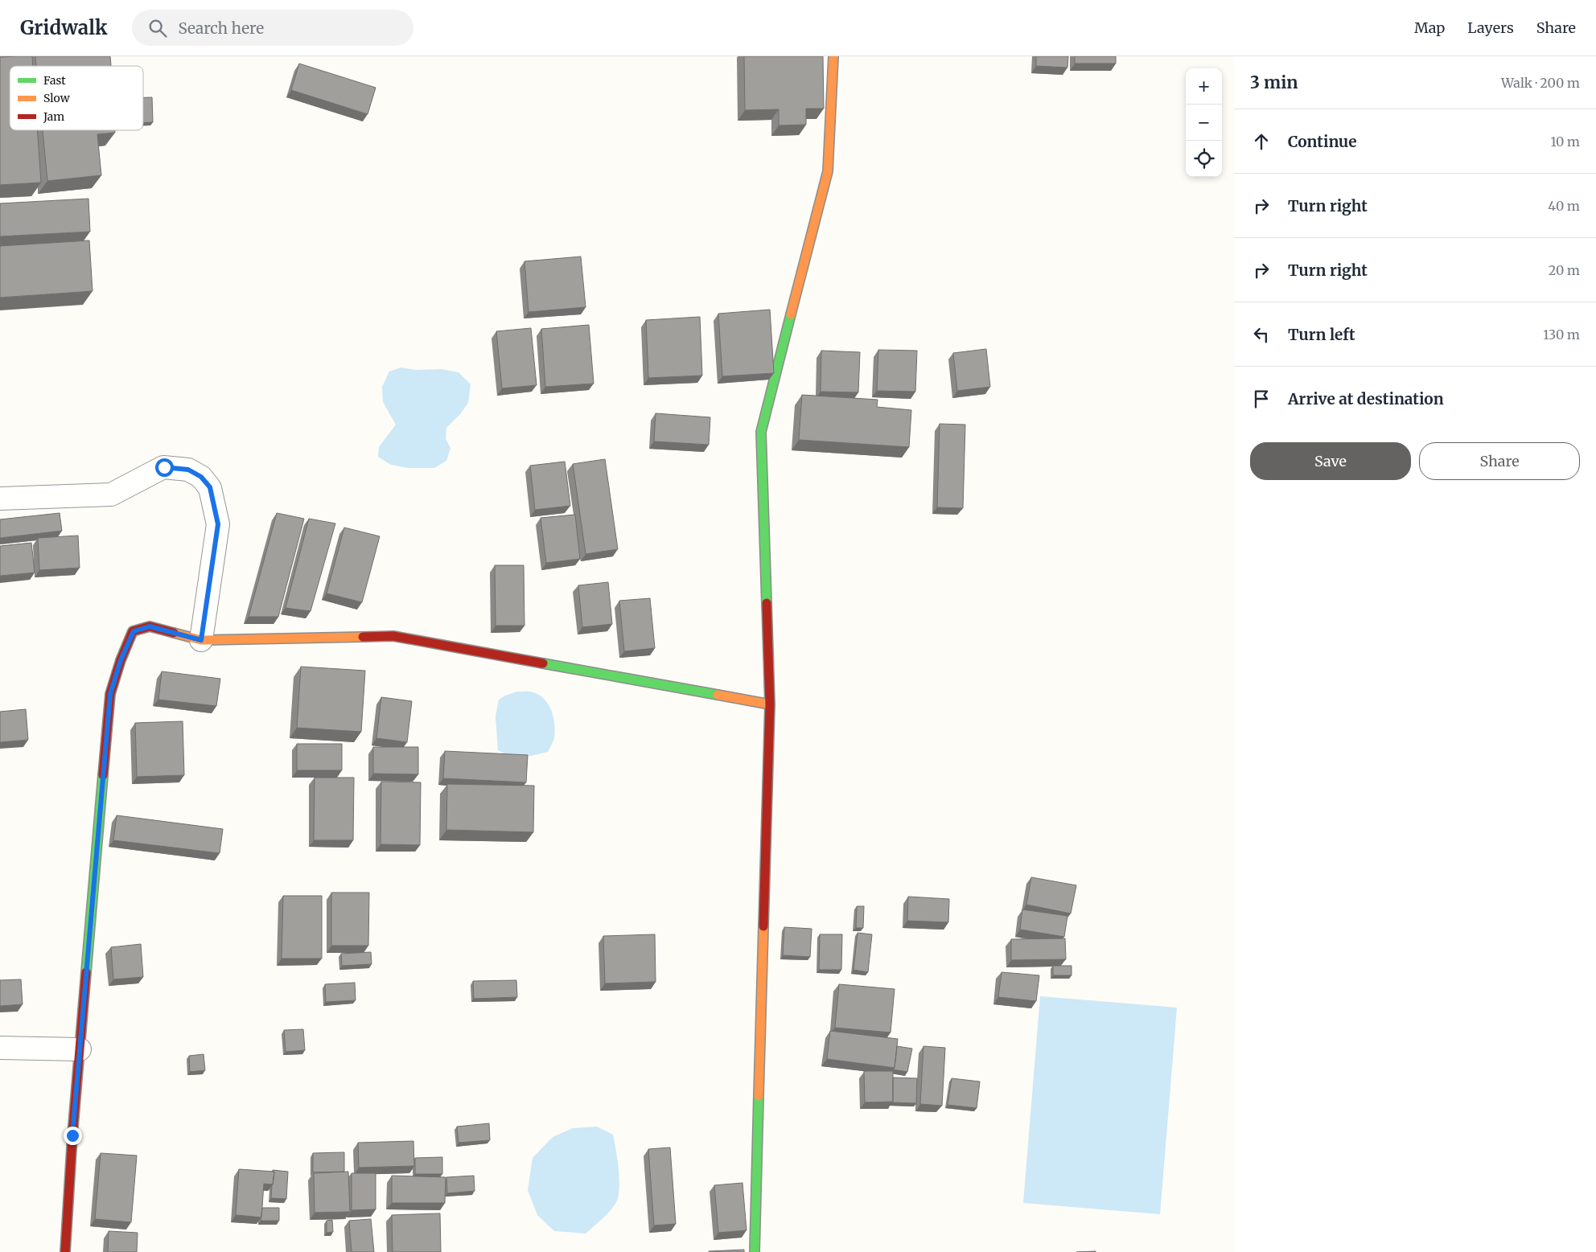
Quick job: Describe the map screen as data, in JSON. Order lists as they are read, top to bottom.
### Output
{
  "legend": ["Fast", "Slow", "Jam"],
  "page": {
    "header": "Gridwalk",
    "search": "Search here",
    "nav": ["Map", "Layers", "Share"],
    "heading": ["3 min", "Walk · 200 m"],
    "map_buttons": ["+", "−"],
    "list": [
      ["Continue", "10 m"],
      ["Turn right", "40 m"],
      ["Turn right", "20 m"],
      ["Turn left", "130 m"],
      "Arrive at destination"
    ],
    "buttons": ["Save", "Share"]
  }
}
